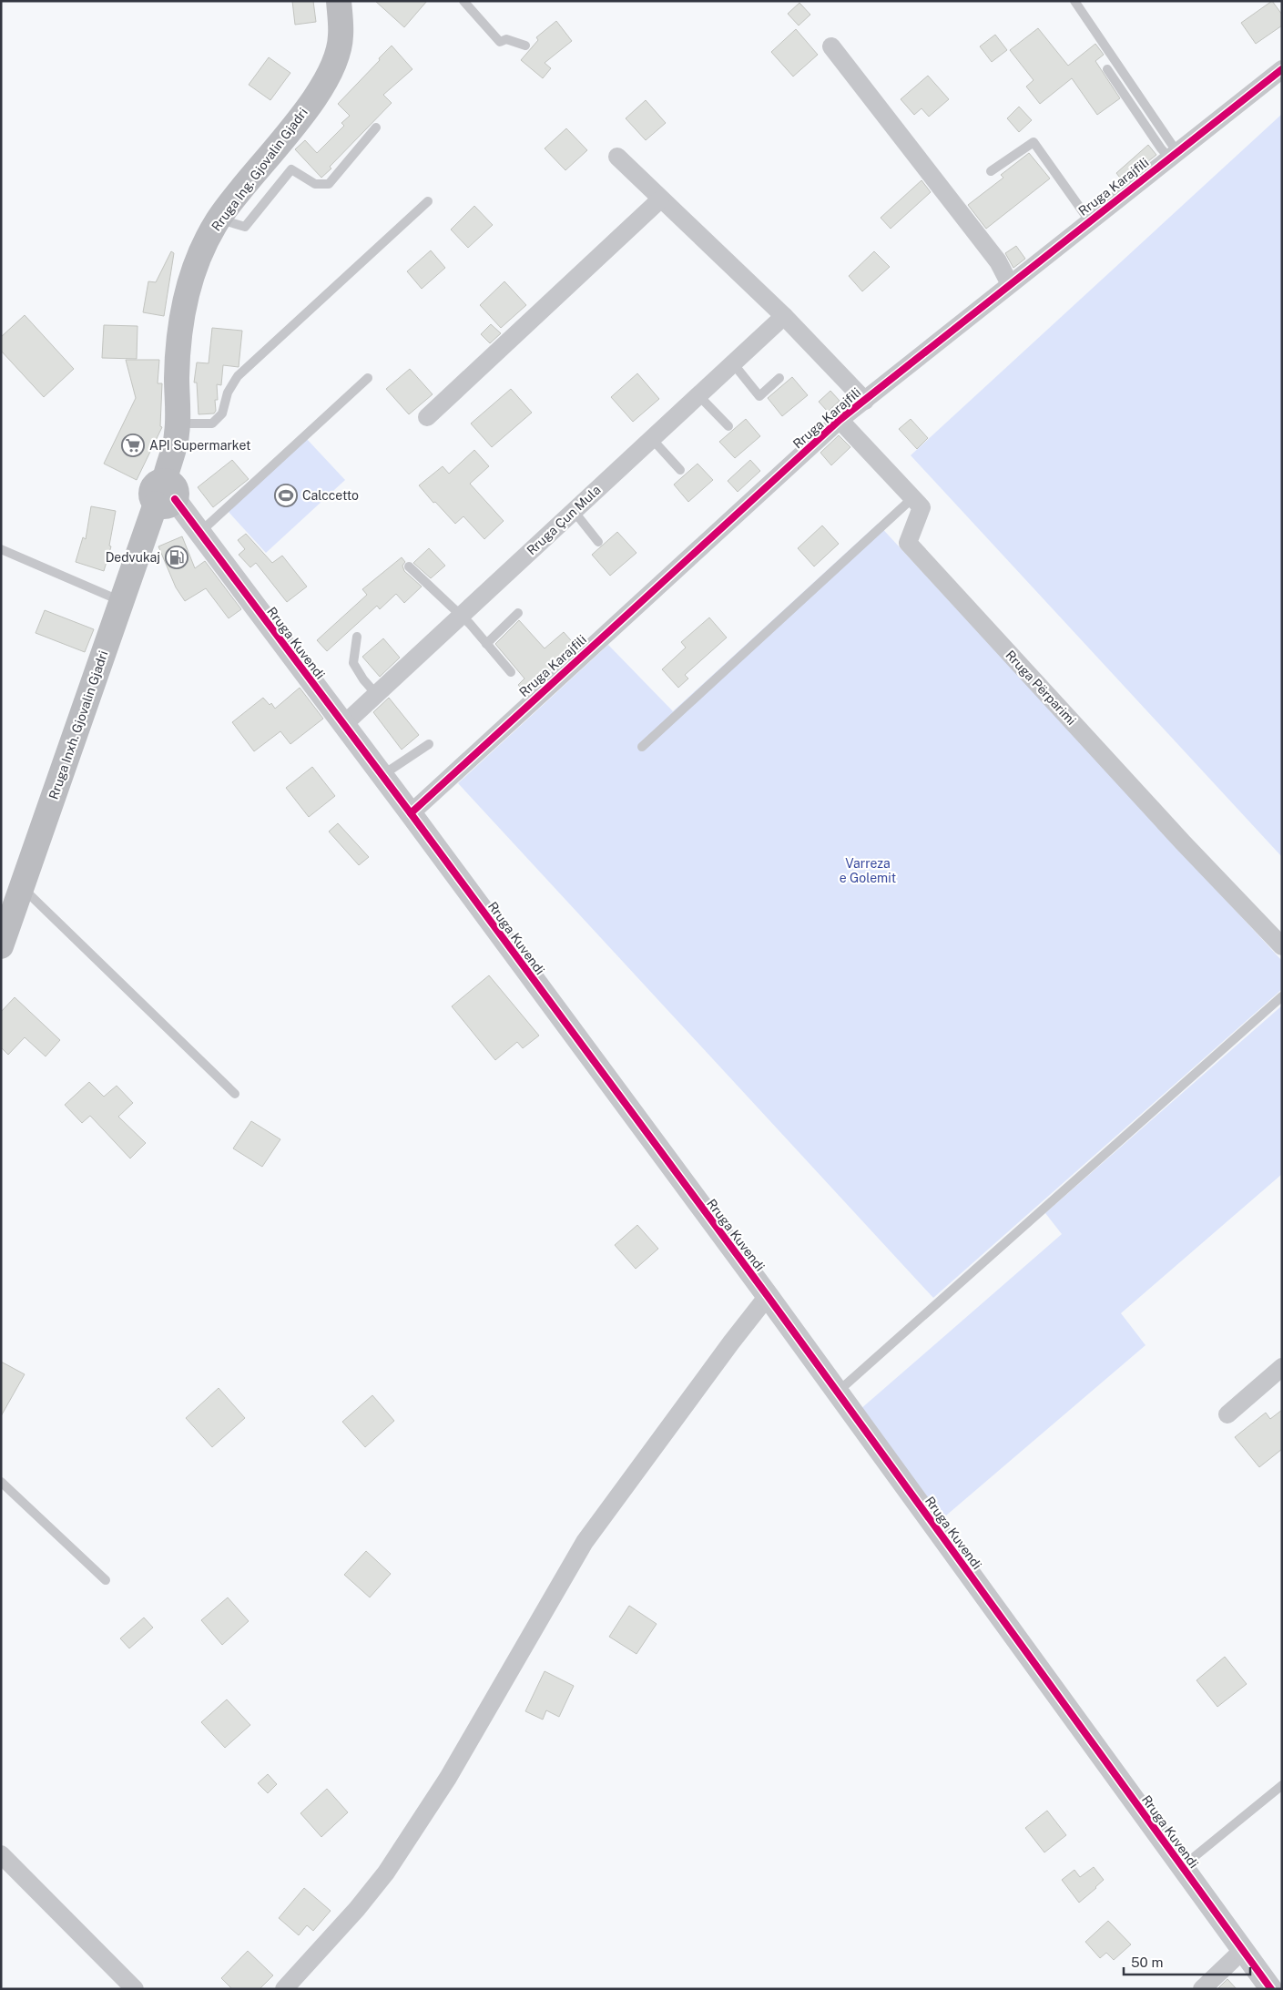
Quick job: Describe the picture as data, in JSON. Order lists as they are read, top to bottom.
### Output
{
  "streets": {
    "main road": ["Rruga Ing. Gjovalin Gjadri", "Rruga Inxh. Gjovalin Gjadri"],
    "street": [
      "Rruga Karajfili",
      "Rruga Çun Mula",
      "Rruga Kuvendi",
      "Rruga Përparimi"
    ]
  },
  "crossings": [
    ["Rruga Ing. Gjovalin Gjadri", "Rruga Inxh. Gjovalin Gjadri"],
    ["Rruga Karajfili", "Rruga Kuvendi"],
    ["Rruga Karajfili", "Rruga Përparimi"],
    ["Rruga Çun Mula", "Rruga Kuvendi"],
    ["Rruga Kuvendi", "Rruga Inxh. Gjovalin Gjadri"]
  ],
  "parks": ["Varreza e Golemit"],
  "places": {
    "supermarket": ["API Supermarket"],
    "sports": ["Calccetto"],
    "fuel station": ["Dedvukaj"]
  },
  "scale_bar": "50 m"
}
